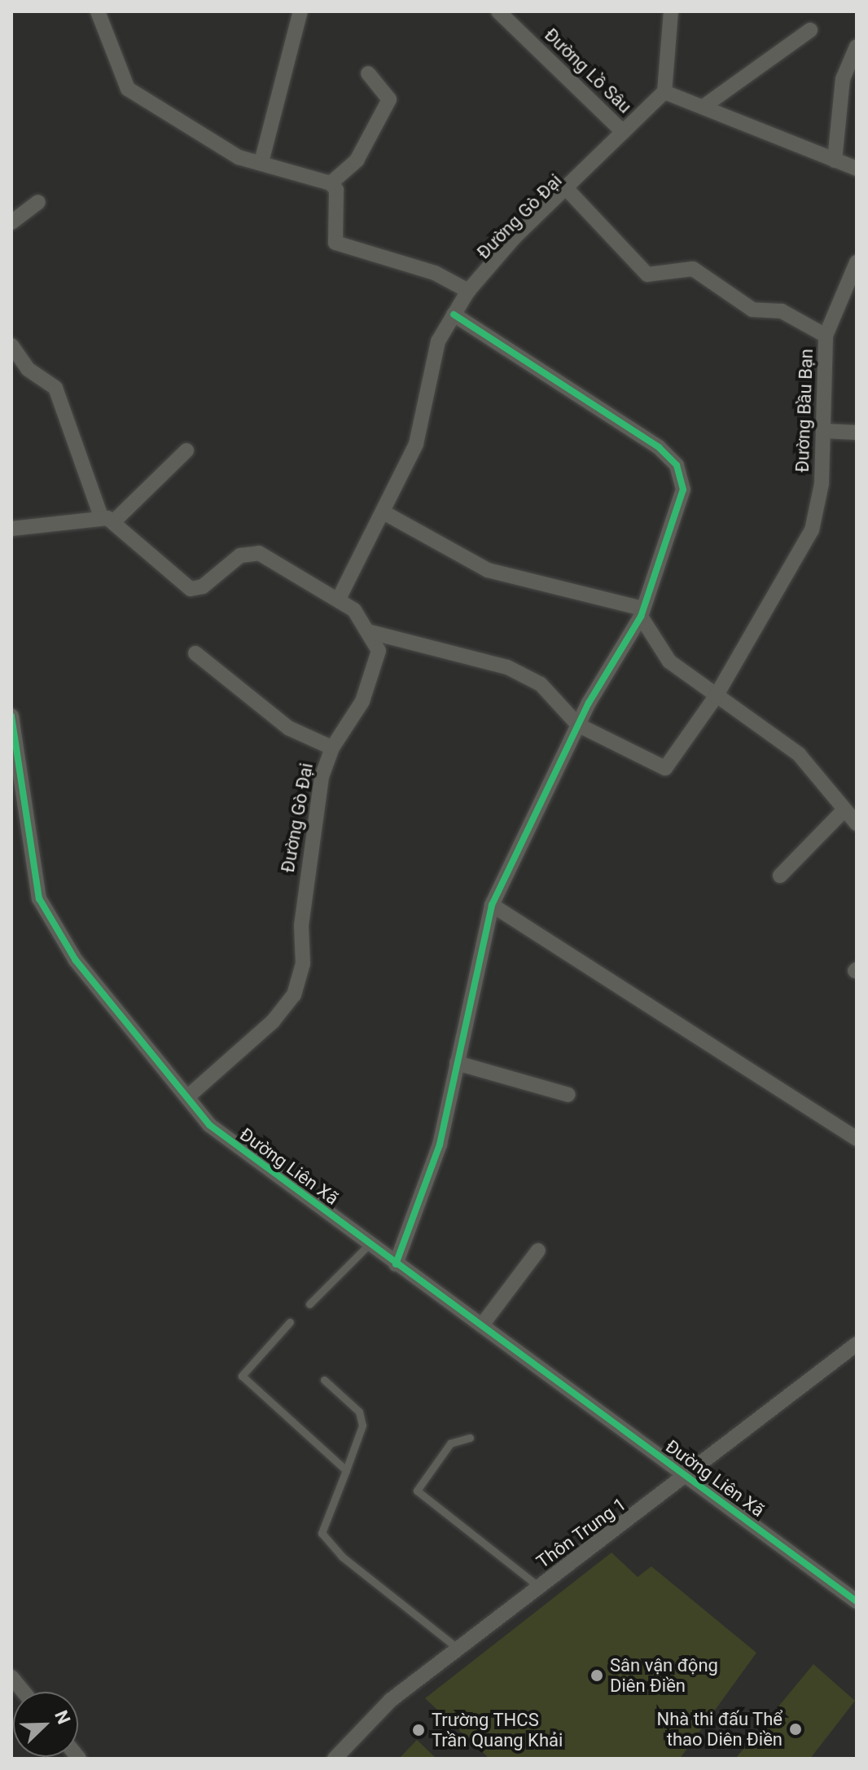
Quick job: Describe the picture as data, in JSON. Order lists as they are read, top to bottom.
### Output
{
  "streets": {
    "street": [
      "Đường Lồ Sâu",
      "Đường Gò Đại",
      "Đường Bầu Bạn",
      "Đường Liên Xã",
      "Thôn Trung 1"
    ]
  },
  "crossings": [
    ["Đường Lồ Sâu", "Đường Gò Đại"],
    ["Đường Gò Đại", "Đường Bầu Bạn"],
    ["Đường Gò Đại", "Đường Liên Xã"],
    ["Đường Liên Xã", "Thôn Trung 1"]
  ],
  "places": ["Sân vận động Diên Điền", "Nhà thi đấu Thể thao Diên Điền", "Trường THCS Trần Quang Khải"],
  "north": "top right"
}
